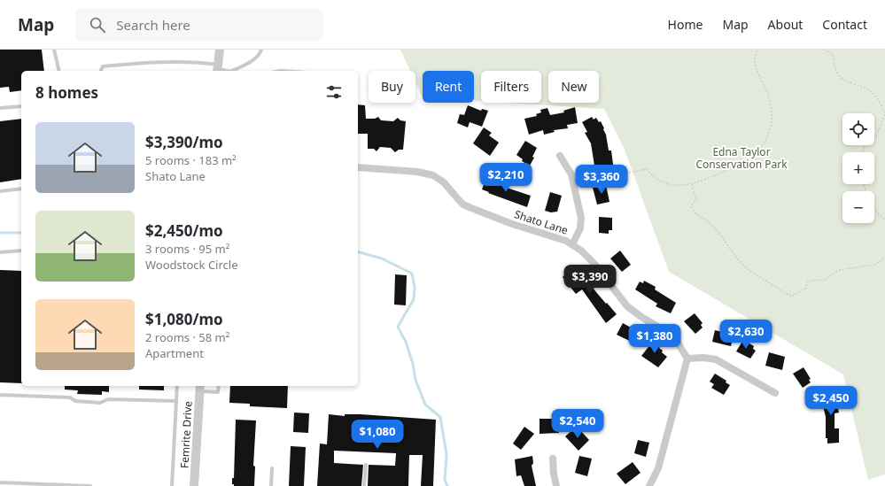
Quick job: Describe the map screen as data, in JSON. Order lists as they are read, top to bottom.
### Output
{
  "streets": {
    "street": ["Shato Lane", "Femrite Drive"]
  },
  "parks": ["Edna Taylor Conservation Park"],
  "page": {
    "header": "Map",
    "search": "Search here",
    "nav": [
      "Home",
      "Map",
      "About",
      "Contact"
    ],
    "chip": [
      "Buy",
      "Rent",
      "Filters",
      "New"
    ],
    "heading": "8 homes",
    "map_buttons": ["+", "−"],
    "list": [
      {
        "name": "$3,390/mo",
        "note": "5 rooms · 183 m² · Shato Lane"
      },
      {
        "name": "$2,450/mo",
        "note": "3 rooms · 95 m² · Woodstock Circle"
      },
      {
        "name": "$1,080/mo",
        "note": "2 rooms · 58 m² · Apartment"
      }
    ],
    "price": [
      "$2,210",
      "$3,360",
      "$3,390",
      "$2,630",
      "$1,380",
      "$2,450",
      "$2,540",
      "$1,080"
    ]
  }
}
